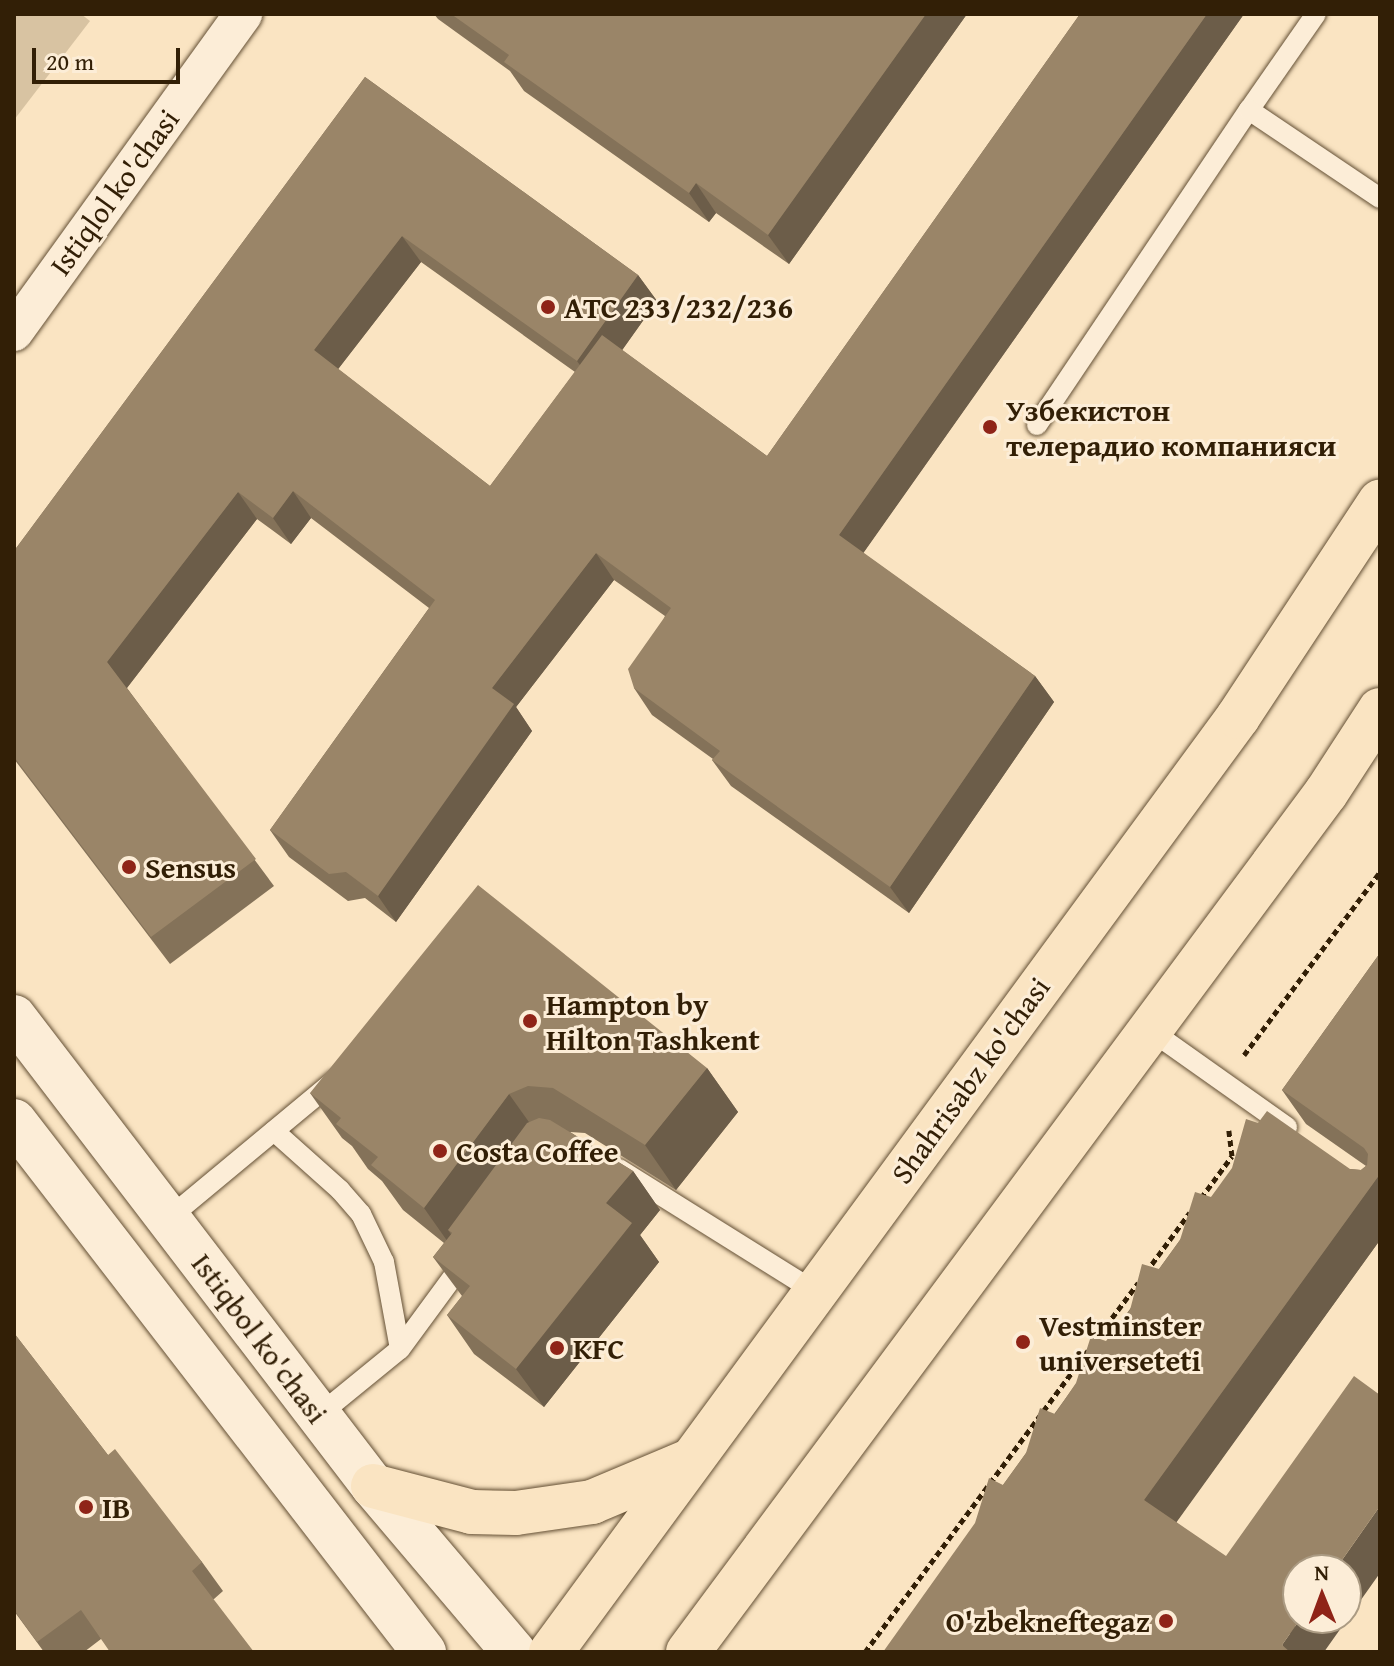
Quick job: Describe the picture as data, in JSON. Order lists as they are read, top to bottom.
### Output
{
  "streets": {
    "main road": ["Shahrisabz ko'chasi"],
    "street": ["Istiqlol ko'chasi", "Istiqbol ko'chasi"]
  },
  "places": [
    "АТС 233/232/236",
    "Узбекистон телерадио компанияси",
    "Sensus",
    "Hampton by Hilton Tashkent",
    "Costa Coffee",
    "Vestminster universeteti",
    "KFC",
    "IB",
    "O'zbekneftegaz"
  ],
  "scale_bar": "20 m",
  "north": "top"
}
